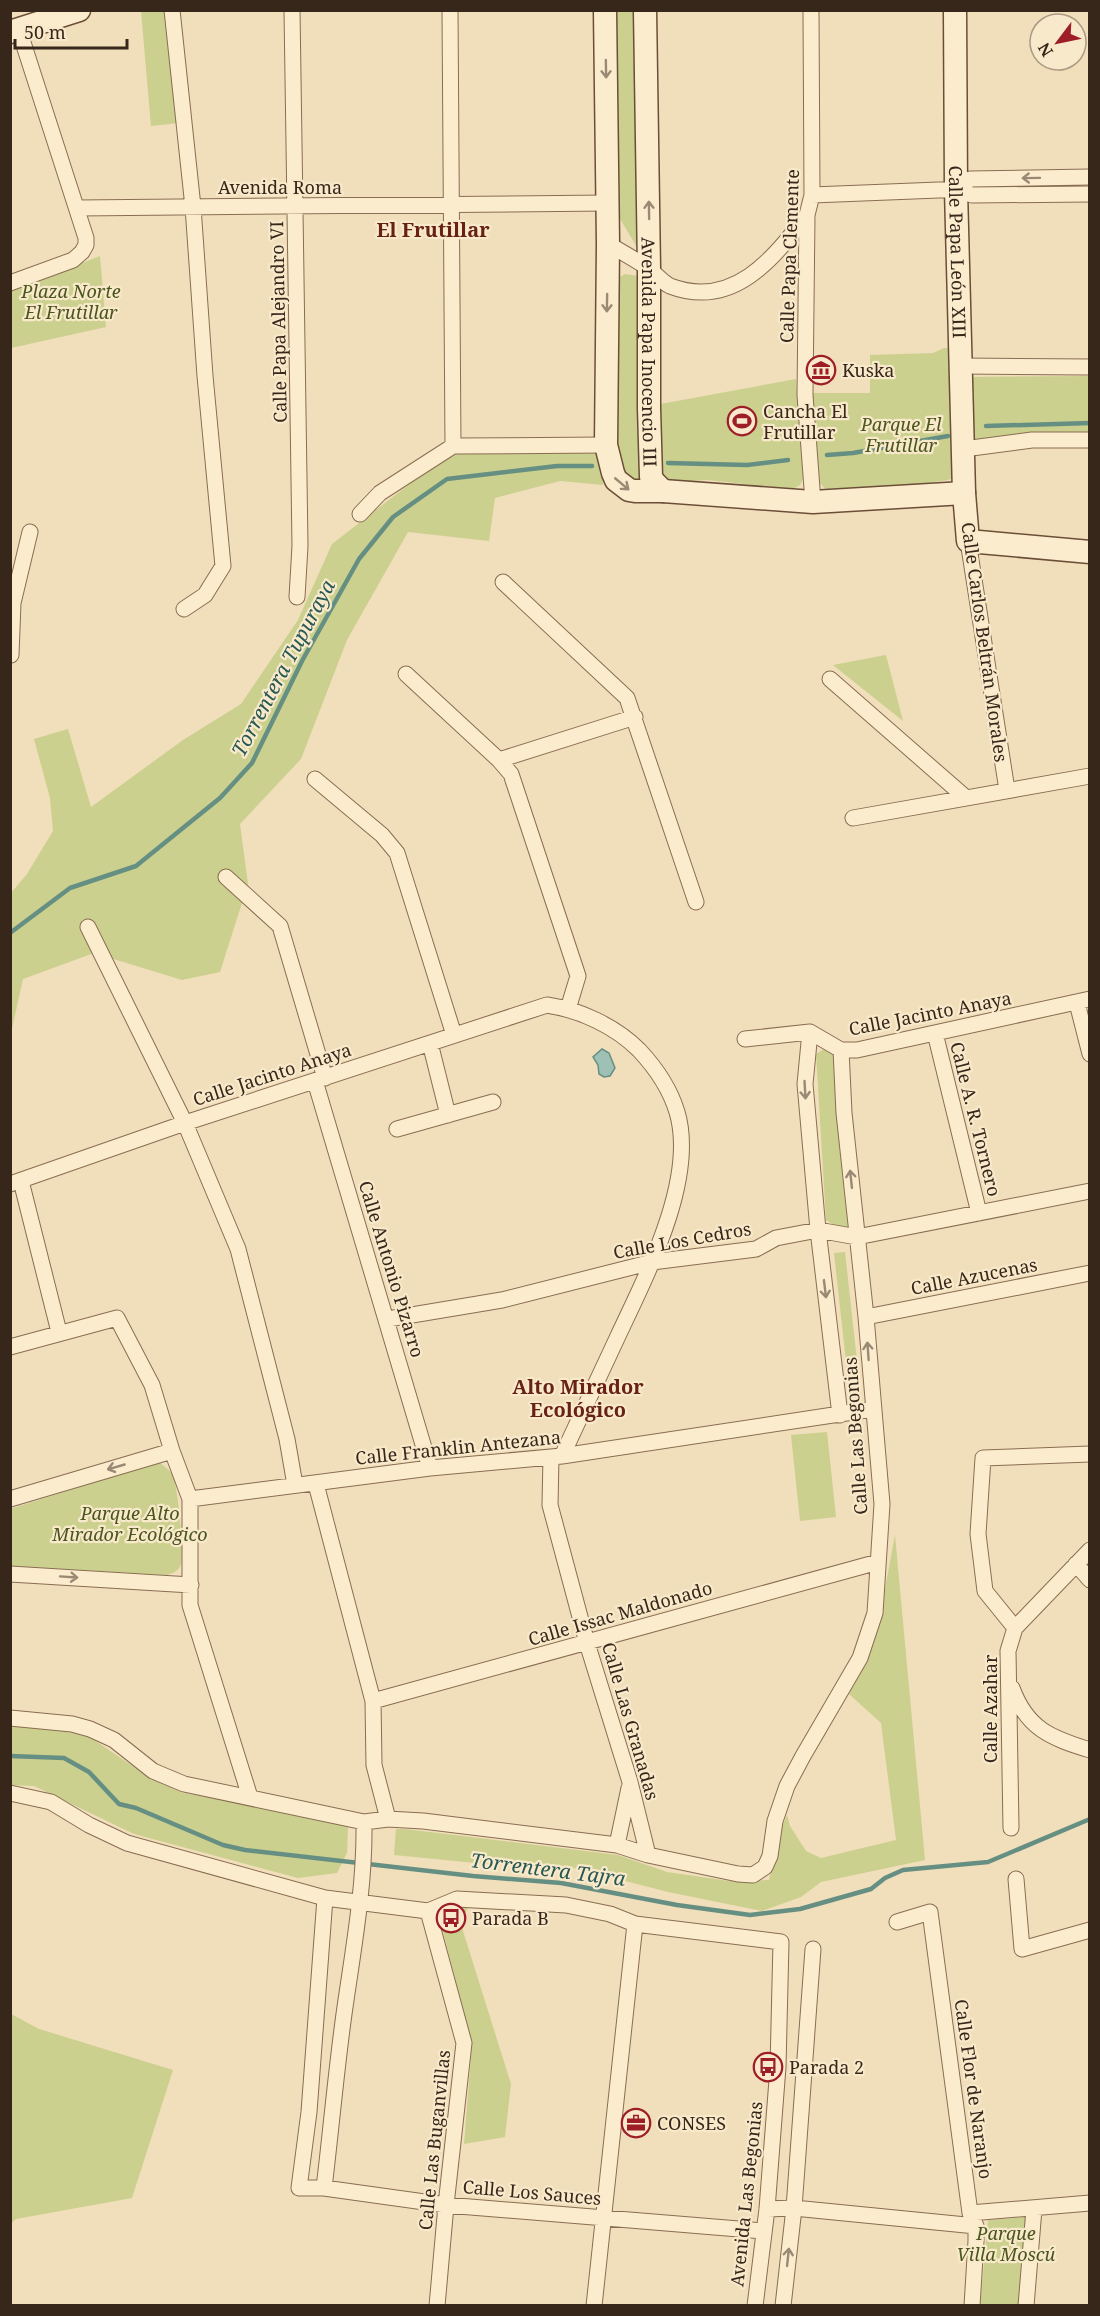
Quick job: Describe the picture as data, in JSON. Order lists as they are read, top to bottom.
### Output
{
  "streets": {
    "street": [
      "Avenida Roma",
      "Calle Papa León XIII",
      "Calle Papa Clemente",
      "Calle Papa Alejandro VI",
      "Avenida Papa Inocencio III",
      "Calle Carlos Beltrán Morales",
      "Calle Jacinto Anaya",
      "Calle A. R. Tornero",
      "Calle Los Cedros",
      "Calle Antonio Pizarro",
      "Calle Azucenas",
      "Calle Las Begonias",
      "Calle Franklin Antezana",
      "Calle Issac Maldonado",
      "Calle Azahar",
      "Calle Las Granadas",
      "Calle Flor de Naranjo",
      "Calle Las Buganvillas",
      "Calle Los Sauces",
      "Avenida Las Begonias"
    ]
  },
  "crossings": [
    ["Avenida Roma", "Calle Papa Alejandro VI"],
    ["Avenida Roma", "Avenida Papa Inocencio III"],
    ["Calle Papa León XIII", "Calle Carlos Beltrán Morales"],
    ["Calle Jacinto Anaya", "Calle A. R. Tornero"],
    ["Calle Jacinto Anaya", "Calle Antonio Pizarro"],
    ["Calle Jacinto Anaya", "Calle Las Begonias"],
    ["Calle A. R. Tornero", "Calle Los Cedros"],
    ["Calle Los Cedros", "Calle Antonio Pizarro"],
    ["Calle Los Cedros", "Calle Las Begonias"],
    ["Calle Antonio Pizarro", "Calle Franklin Antezana"],
    ["Calle Azucenas", "Calle Las Begonias"],
    ["Calle Las Begonias", "Calle Franklin Antezana"],
    ["Calle Las Begonias", "Calle Issac Maldonado"],
    ["Calle Las Begonias", "Calle Las Granadas"],
    ["Calle Franklin Antezana", "Calle Las Granadas"],
    ["Calle Issac Maldonado", "Calle Las Granadas"],
    ["Calle Las Buganvillas", "Calle Los Sauces"],
    ["Calle Los Sauces", "Avenida Las Begonias"]
  ],
  "districts": ["El Frutillar", "Alto Mirador Ecológico"],
  "water": ["Torrentera Tupuraya", "Torrentera Tajra"],
  "parks": [
    "Plaza Norte El Frutillar",
    "Parque El Frutillar",
    "Parque Alto Mirador Ecológico",
    "Parque Villa Moscú"
  ],
  "places": {
    "museum": ["Kuska"],
    "sports": ["Cancha El Frutillar"],
    "bus stop": ["Parada B", "Parada 2"],
    "office": ["CONSES"]
  },
  "scale_bar": "50 m",
  "north": "bottom left"
}
